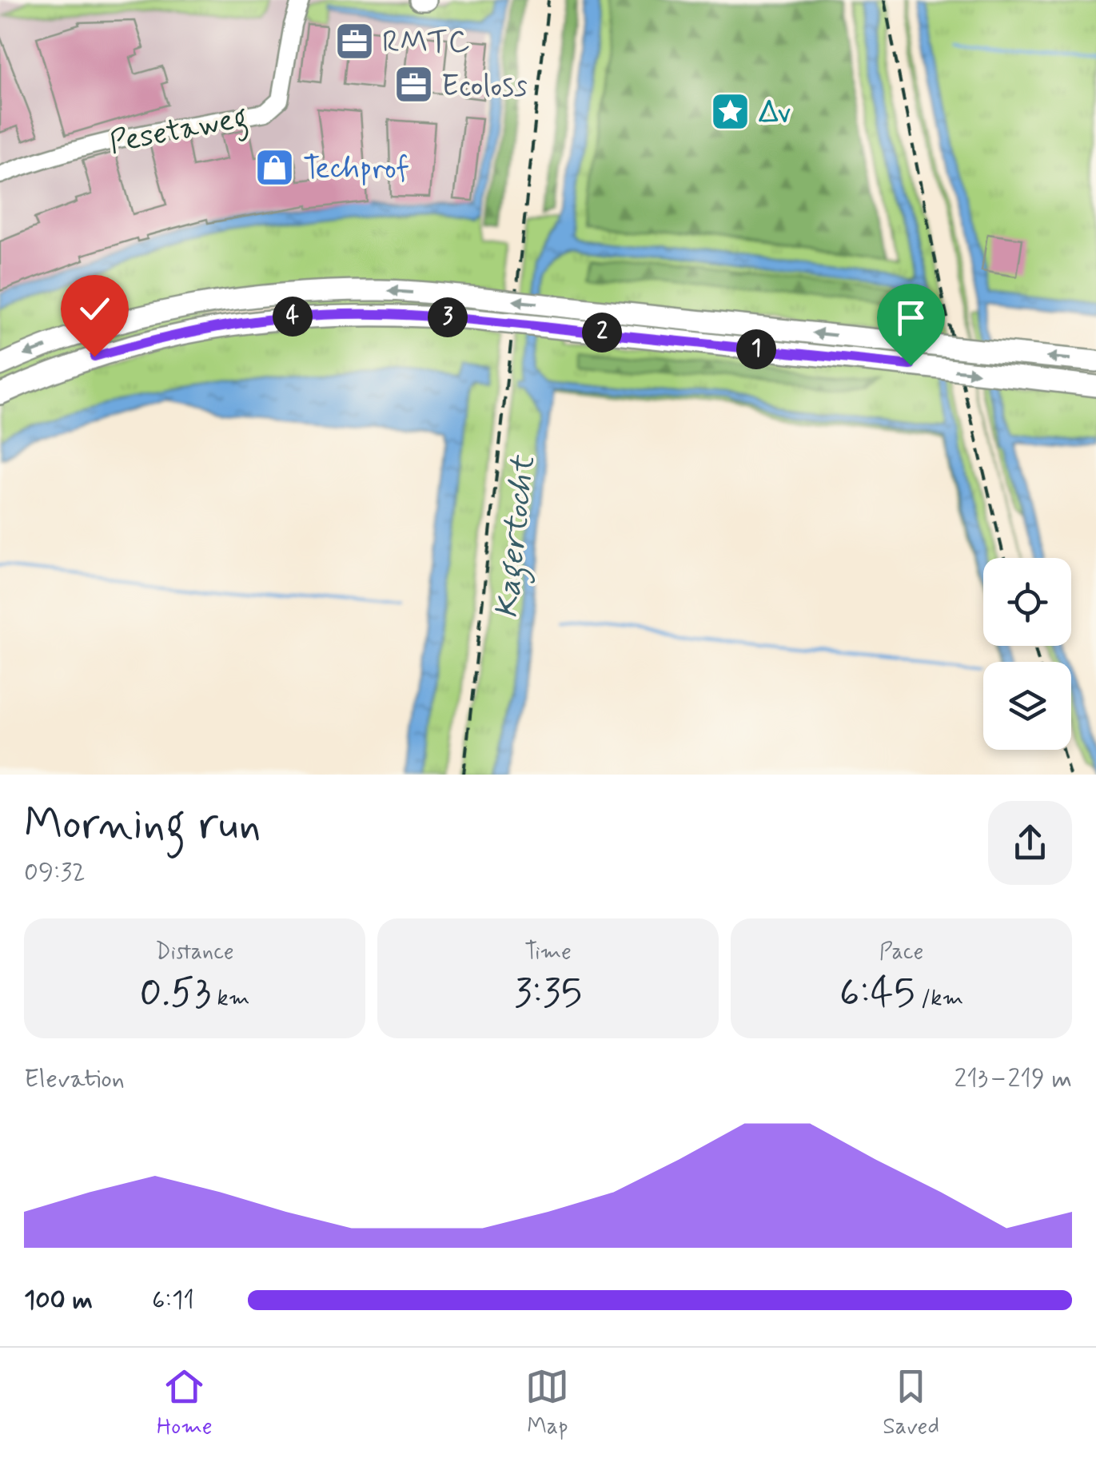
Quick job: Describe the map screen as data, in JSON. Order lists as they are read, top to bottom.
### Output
{
  "streets": {
    "street": ["Pesetaweg"]
  },
  "water": ["Kagertocht"],
  "places": {
    "office": ["RMTC", "Ecoloss"],
    "place": ["∆v"],
    "shop": ["Techprof"]
  },
  "page": {
    "pins": [
      "4",
      "3",
      "2",
      "1"
    ],
    "heading": ["Morning run", "09:32"],
    "stats": [
      ["Distance", "0.53 km"],
      ["Time", "3:35"],
      ["Pace", "6:45 /km"]
    ],
    "chart": ["Elevation", "213–219 m"],
    "list": [
      {
        "name": "100 m",
        "note": "6:11"
      }
    ],
    "tabs": ["Home", "Map", "Saved"]
  }
}
